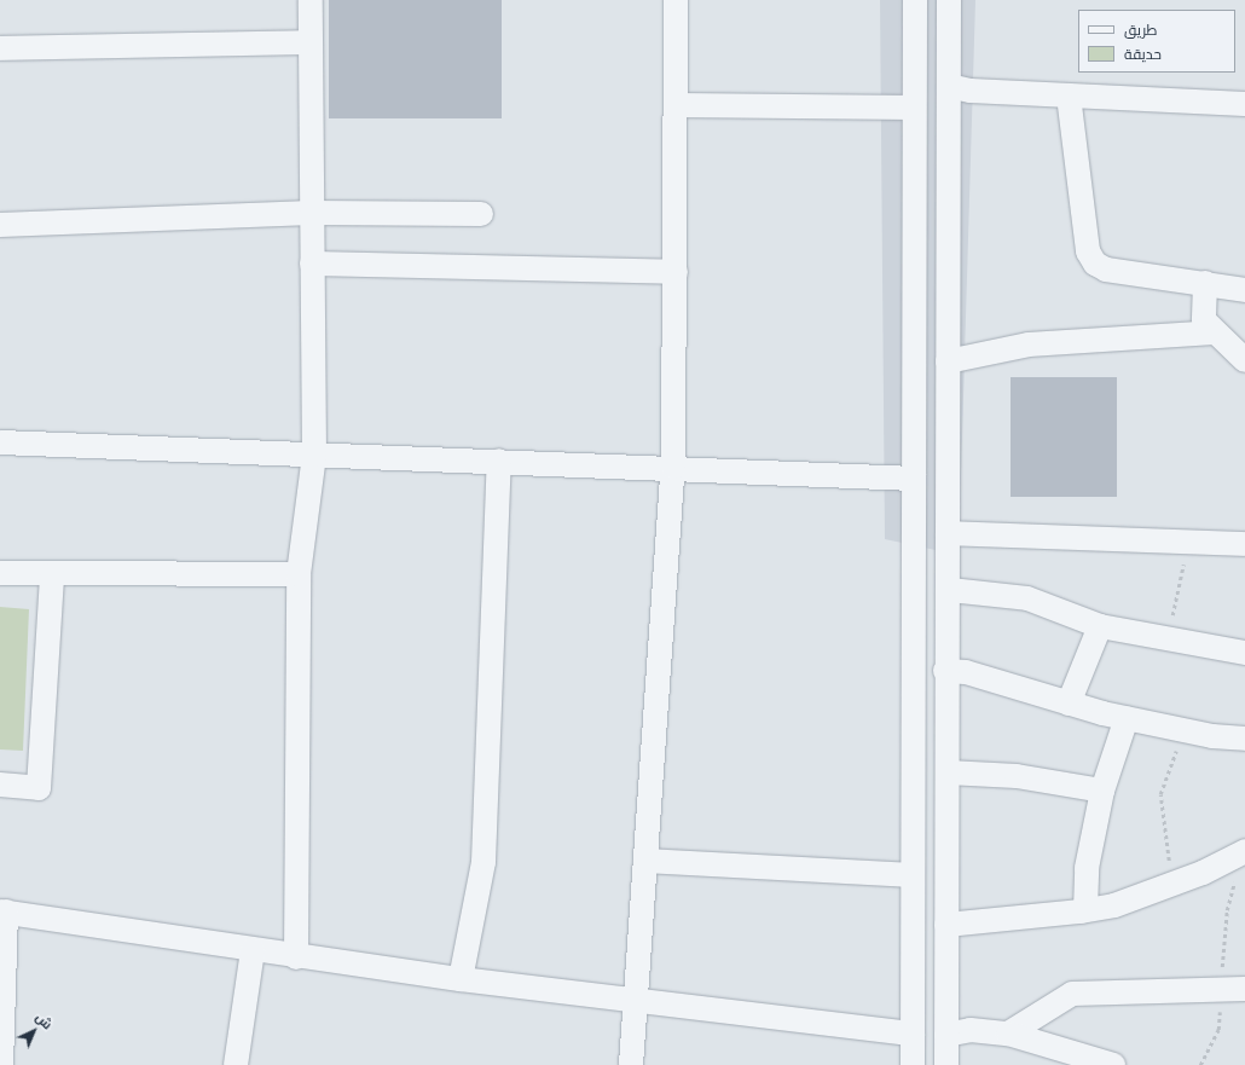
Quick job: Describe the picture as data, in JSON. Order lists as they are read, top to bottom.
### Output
{
  "legend": ["طريق", "حديقة"],
  "north": "top right"
}
